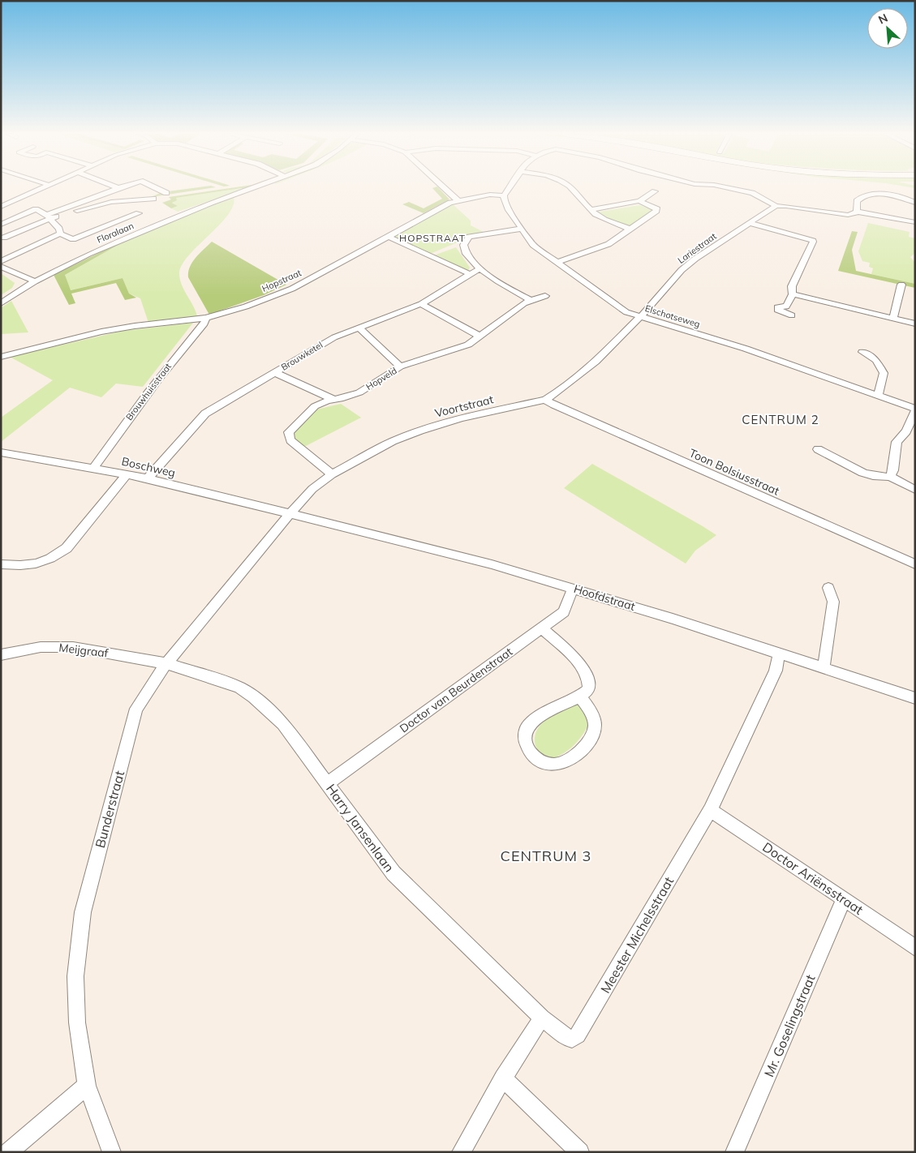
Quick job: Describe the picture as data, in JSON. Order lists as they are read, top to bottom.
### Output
{
  "streets": {
    "street": [
      "Floralaan",
      "Lariestraat",
      "Hopstraat",
      "Elschotseweg",
      "Brouwketel",
      "Hopveld",
      "Brouwhuisstraat",
      "Voortstraat",
      "Boschweg",
      "Toon Bolsiusstraat",
      "Hoofdstraat",
      "Meijgraaf",
      "Doctor van Beurdenstraat",
      "Bunderstraat",
      "Harry Jansenlaan",
      "Doctor Ariënsstraat",
      "Meester Michelsstraat",
      "Mr. Goselingstraat"
    ]
  },
  "crossings": [
    ["Lariestraat", "Elschotseweg"],
    ["Lariestraat", "Voortstraat"],
    ["Hopstraat", "Elschotseweg"],
    ["Hopstraat", "Brouwhuisstraat"],
    ["Elschotseweg", "Voortstraat"],
    ["Brouwketel", "Boschweg"],
    ["Hopveld", "Voortstraat"],
    ["Brouwhuisstraat", "Boschweg"],
    ["Voortstraat", "Boschweg"],
    ["Voortstraat", "Toon Bolsiusstraat"],
    ["Voortstraat", "Hoofdstraat"],
    ["Voortstraat", "Bunderstraat"],
    ["Boschweg", "Hoofdstraat"],
    ["Boschweg", "Bunderstraat"],
    ["Hoofdstraat", "Doctor van Beurdenstraat"],
    ["Hoofdstraat", "Bunderstraat"],
    ["Hoofdstraat", "Meester Michelsstraat"],
    ["Meijgraaf", "Bunderstraat"],
    ["Meijgraaf", "Harry Jansenlaan"],
    ["Doctor van Beurdenstraat", "Harry Jansenlaan"],
    ["Bunderstraat", "Harry Jansenlaan"],
    ["Harry Jansenlaan", "Meester Michelsstraat"],
    ["Doctor Ariënsstraat", "Meester Michelsstraat"],
    ["Doctor Ariënsstraat", "Mr. Goselingstraat"]
  ],
  "districts": ["HOPSTRAAT", "CENTRUM 2", "CENTRUM 3"],
  "north": "top left"
}
